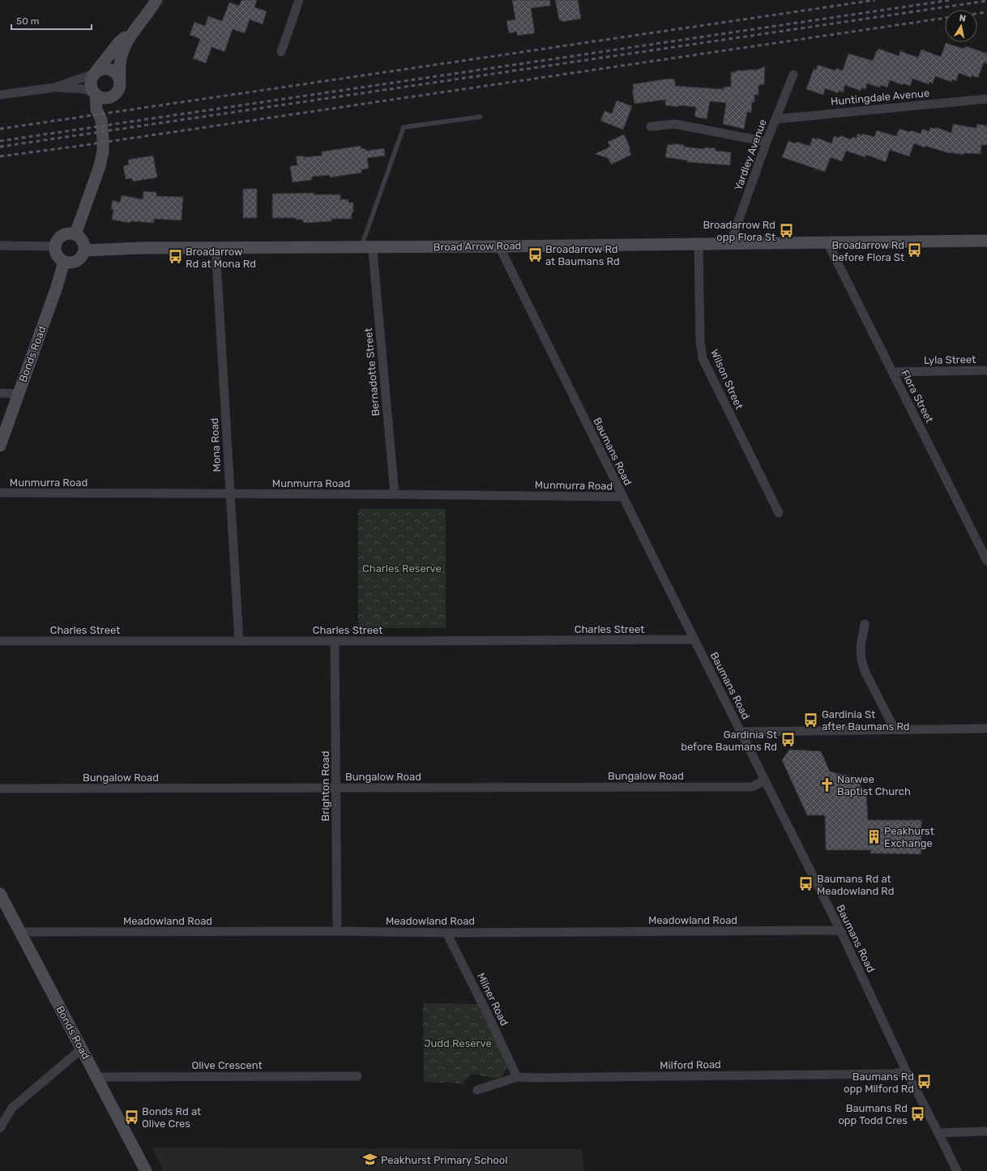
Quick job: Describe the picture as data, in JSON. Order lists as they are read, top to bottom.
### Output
{
  "streets": {
    "main road": ["Broad Arrow Road", "Bonds Road"],
    "street": [
      "Huntingdale Avenue",
      "Yardley Avenue",
      "Lyla Street",
      "Bernadotte Street",
      "Wilson Street",
      "Flora Street",
      "Mona Road",
      "Baumans Road",
      "Munmurra Road",
      "Charles Street",
      "Bungalow Road",
      "Brighton Road",
      "Meadowland Road",
      "Milner Road",
      "Olive Crescent",
      "Milford Road"
    ]
  },
  "crossings": [
    ["Huntingdale Avenue", "Yardley Avenue"],
    ["Yardley Avenue", "Broad Arrow Road"],
    ["Broad Arrow Road", "Bonds Road"],
    ["Broad Arrow Road", "Bernadotte Street"],
    ["Broad Arrow Road", "Wilson Street"],
    ["Broad Arrow Road", "Flora Street"],
    ["Broad Arrow Road", "Mona Road"],
    ["Broad Arrow Road", "Baumans Road"],
    ["Bonds Road", "Meadowland Road"],
    ["Bonds Road", "Olive Crescent"],
    ["Lyla Street", "Flora Street"],
    ["Bernadotte Street", "Munmurra Road"],
    ["Mona Road", "Munmurra Road"],
    ["Mona Road", "Charles Street"],
    ["Baumans Road", "Munmurra Road"],
    ["Baumans Road", "Charles Street"],
    ["Baumans Road", "Bungalow Road"],
    ["Baumans Road", "Meadowland Road"],
    ["Baumans Road", "Milford Road"],
    ["Charles Street", "Brighton Road"],
    ["Bungalow Road", "Brighton Road"],
    ["Brighton Road", "Meadowland Road"],
    ["Meadowland Road", "Milner Road"],
    ["Milner Road", "Milford Road"]
  ],
  "parks": ["Charles Reserve", "Judd Reserve"],
  "places": {
    "bus stop": [
      "Broadarrow Rd opp Flora St",
      "Broadarrow Rd before Flora St",
      "Broadarrow Rd at Baumans Rd",
      "Broadarrow Rd at Mona Rd",
      "Gardinia St after Baumans Rd",
      "Gardinia St before Baumans Rd",
      "Baumans Rd at Meadowland Rd",
      "Baumans Rd opp Milford Rd",
      "Baumans Rd opp Todd Cres",
      "Bonds Rd at Olive Cres"
    ],
    "church": ["Narwee Baptist Church"],
    "building": ["Peakhurst Exchange"],
    "school or university": ["Peakhurst Primary School"]
  },
  "scale_bar": "50 m",
  "north": "top"
}
